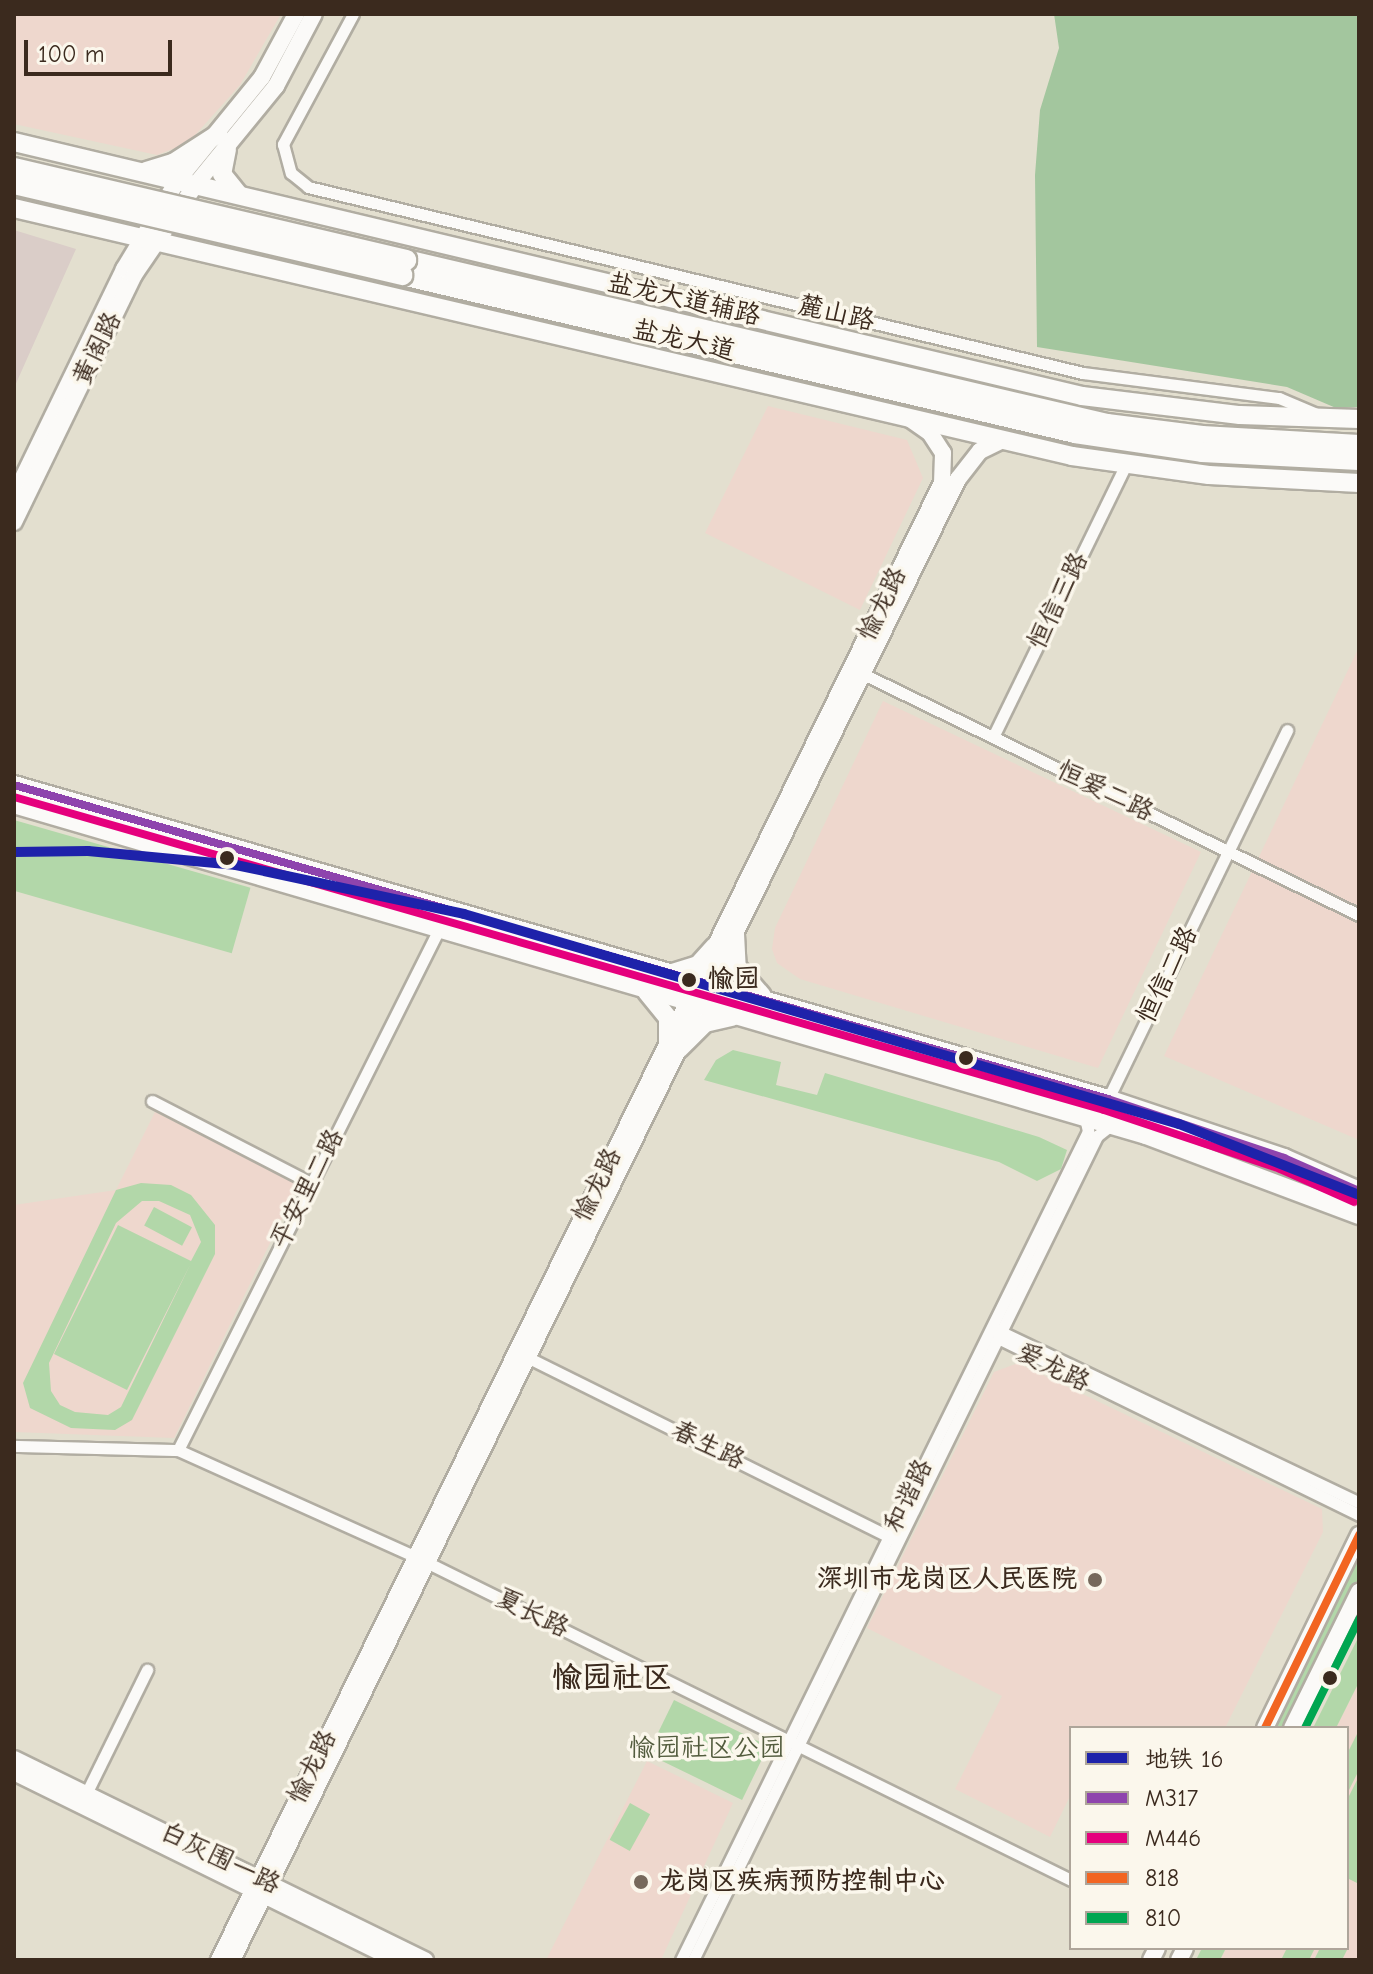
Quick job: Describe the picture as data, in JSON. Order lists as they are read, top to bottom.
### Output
{
  "streets": {
    "highway": ["盐龙大道"],
    "main road": ["盐龙大道辅路"],
    "street": [
      "麓山路",
      "黄阁路",
      "恒信三路",
      "愉龙路",
      "恒爱二路",
      "恒信二路",
      "平安里二路",
      "爱龙路",
      "春生路",
      "和谐路",
      "夏长路",
      "白灰围一路"
    ]
  },
  "crossings": [
    ["盐龙大道辅路", "麓山路"],
    ["盐龙大道辅路", "黄阁路"],
    ["恒信三路", "恒爱二路"],
    ["愉龙路", "恒爱二路"],
    ["愉龙路", "春生路"],
    ["愉龙路", "夏长路"],
    ["愉龙路", "白灰围一路"],
    ["恒爱二路", "恒信二路"],
    ["平安里二路", "夏长路"],
    ["爱龙路", "和谐路"],
    ["春生路", "和谐路"],
    ["和谐路", "夏长路"]
  ],
  "districts": ["愉园社区"],
  "parks": ["愉园社区公园"],
  "places": ["愉园", "深圳市龙岗区人民医院", "龙岗区疾病预防控制中心"],
  "lines": [
    "transit line M317",
    "transit line M446",
    "metro line 16",
    "transit line 818",
    "transit line 810"
  ],
  "legend": [
    "地铁 16",
    "M317",
    "M446",
    "818",
    "810"
  ],
  "scale_bar": "100 m"
}
